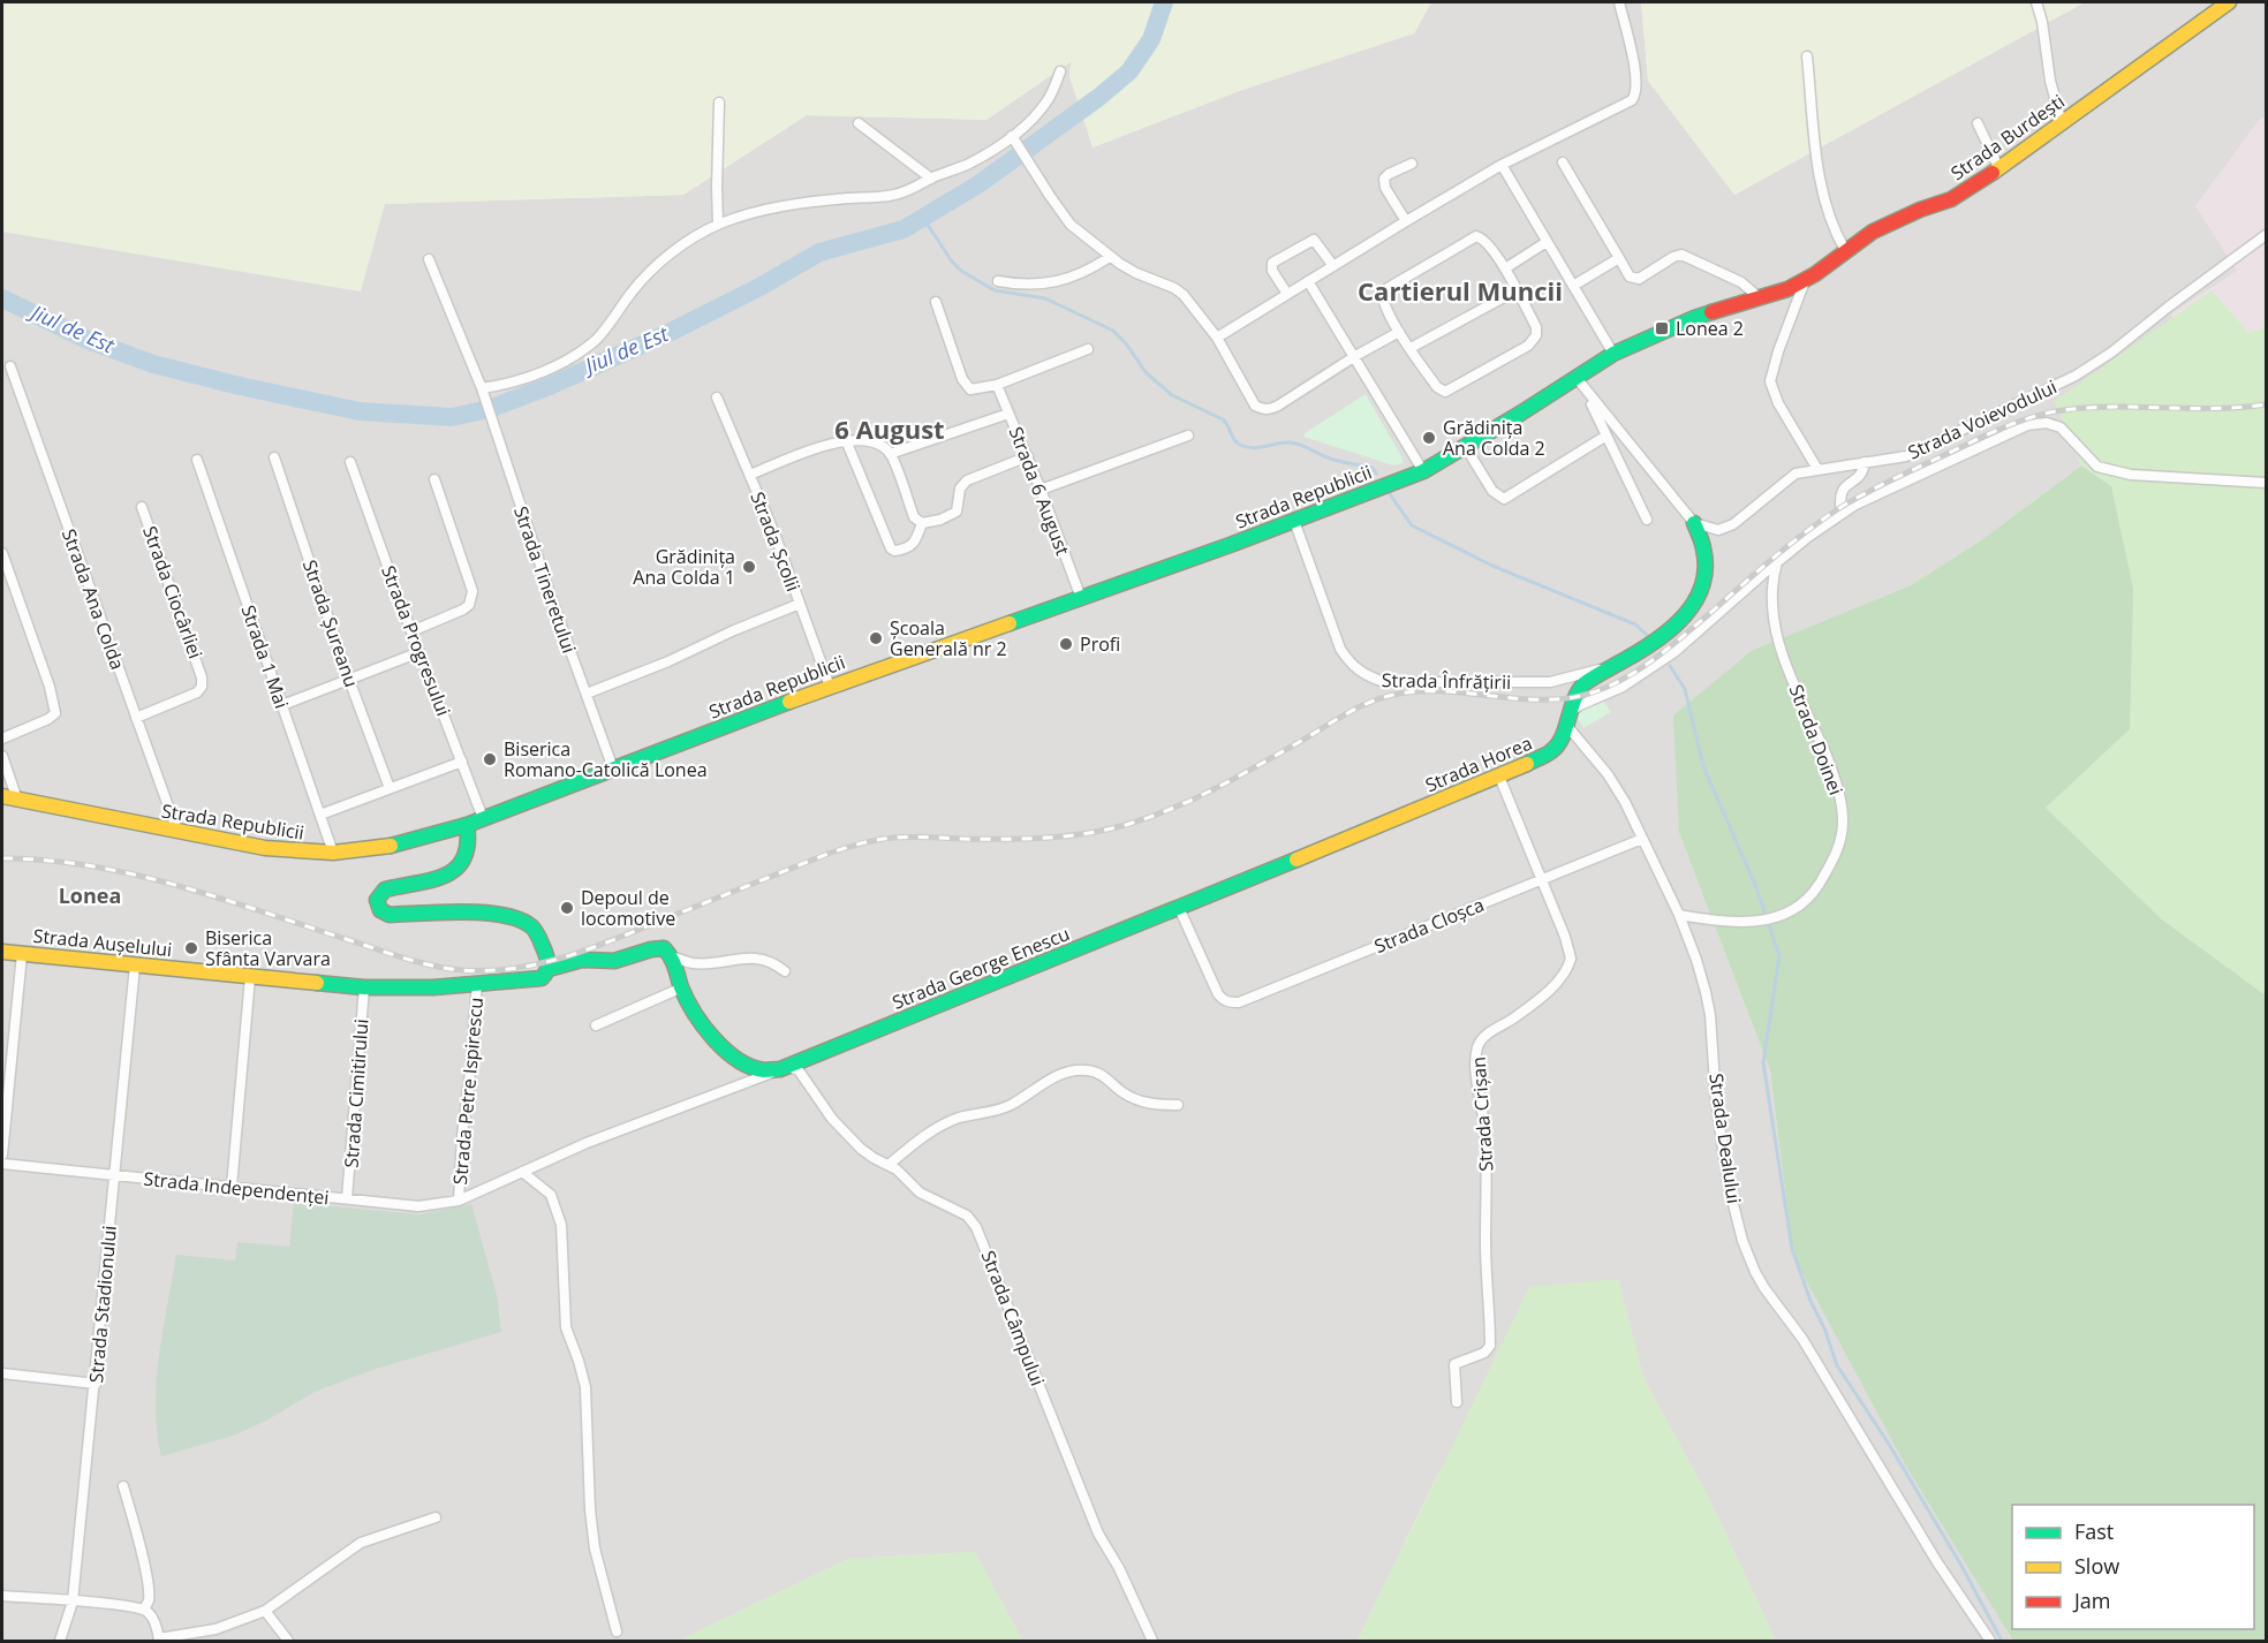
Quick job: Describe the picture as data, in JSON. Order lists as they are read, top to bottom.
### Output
{
  "streets": {
    "street": [
      "Strada Burdești",
      "Strada Voievodului",
      "Strada 6 August",
      "Strada Republicii",
      "Strada Școlii",
      "Strada Tineretului",
      "Strada Ciocârliei",
      "Strada Ana Colda",
      "Strada Șureanu",
      "Strada Progresului",
      "Strada 1 Mai",
      "Strada Înfrățirii",
      "Strada Doinei",
      "Strada Horea",
      "Strada Cloșca",
      "Strada Aușelului",
      "Strada George Enescu",
      "Strada Petre Ispirescu",
      "Strada Cimitirului",
      "Strada Crișan",
      "Strada Dealului",
      "Strada Independenței",
      "Strada Stadionului",
      "Strada Câmpului"
    ]
  },
  "crossings": [
    ["Strada Burdești", "Strada Republicii"],
    ["Strada Voievodului", "Strada Horea"],
    ["Strada 6 August", "Strada Republicii"],
    ["Strada Republicii", "Strada Școlii"],
    ["Strada Republicii", "Strada Tineretului"],
    ["Strada Republicii", "Strada Ana Colda"],
    ["Strada Republicii", "Strada Progresului"],
    ["Strada Republicii", "Strada 1 Mai"],
    ["Strada Republicii", "Strada Înfrățirii"],
    ["Strada Ciocârliei", "Strada Ana Colda"],
    ["Strada Înfrățirii", "Strada Horea"],
    ["Strada Doinei", "Strada Dealului"],
    ["Strada Horea", "Strada Cloșca"],
    ["Strada Horea", "Strada George Enescu"],
    ["Strada Horea", "Strada Crișan"],
    ["Strada Horea", "Strada Dealului"],
    ["Strada Cloșca", "Strada George Enescu"],
    ["Strada Cloșca", "Strada Crișan"],
    ["Strada Cloșca", "Strada Dealului"],
    ["Strada Aușelului", "Strada Petre Ispirescu"],
    ["Strada Aușelului", "Strada Cimitirului"],
    ["Strada Aușelului", "Strada Stadionului"],
    ["Strada George Enescu", "Strada Independenței"],
    ["Strada George Enescu", "Strada Câmpului"],
    ["Strada Petre Ispirescu", "Strada Independenței"],
    ["Strada Cimitirului", "Strada Independenței"],
    ["Strada Independenței", "Strada Stadionului"]
  ],
  "districts": ["Cartierul Muncii", "6 August", "Lonea"],
  "water": ["Jiul de Est"],
  "places": {
    "transit": ["Lonea 2"],
    "other": [
      "Grădinița Ana Colda 2",
      "Grădinița Ana Colda 1",
      "Școala Generală nr 2",
      "Profi",
      "Biserica Romano-Catolică Lonea",
      "Depoul de locomotive",
      "Biserica Sfânta Varvara"
    ]
  },
  "legend": ["Fast", "Slow", "Jam"]
}
